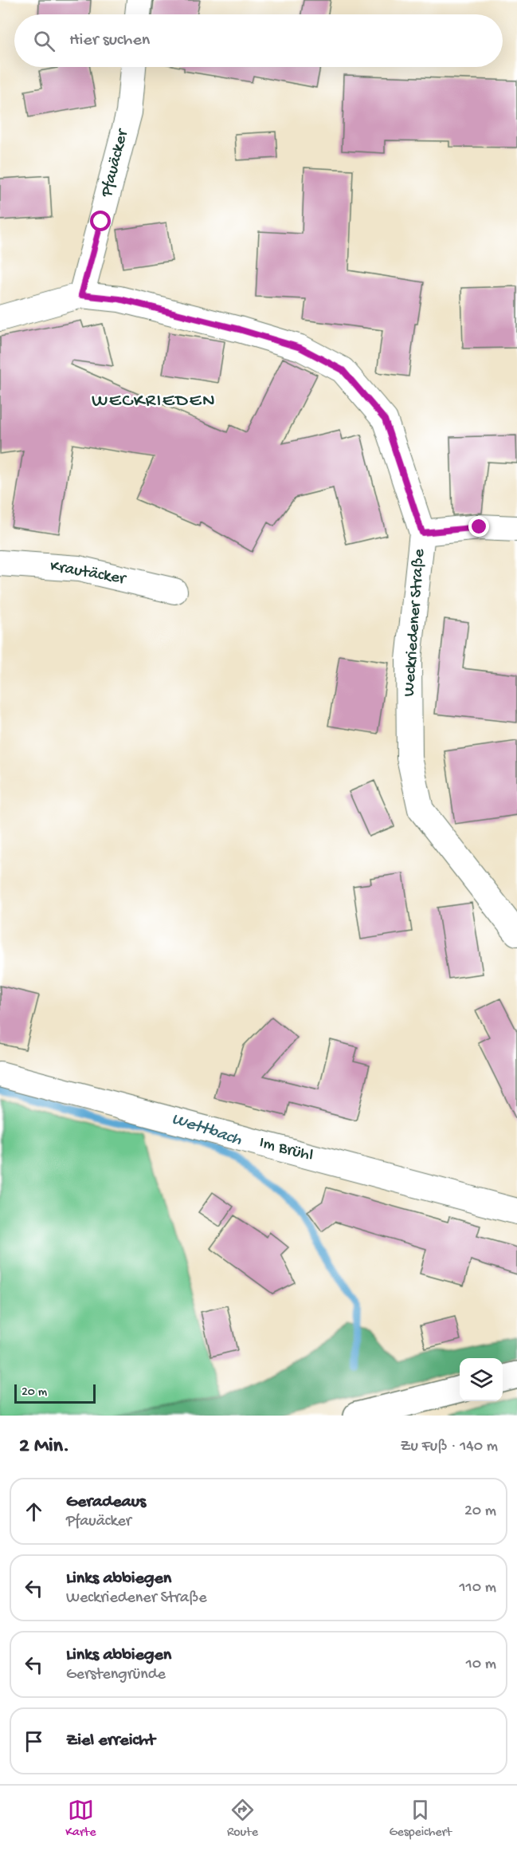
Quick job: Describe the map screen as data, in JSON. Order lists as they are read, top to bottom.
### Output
{
  "streets": {
    "street": [
      "Pfauäcker",
      "Krautäcker",
      "Weckriedener Straße",
      "Im Brühl"
    ]
  },
  "crossings": [
    ["Pfauäcker", "Weckriedener Straße"]
  ],
  "districts": ["WECKRIEDEN"],
  "water": ["Wettbach"],
  "scale_bar": "20 m",
  "page": {
    "search": "Hier suchen",
    "scale": "20 m",
    "heading": ["2 Min.", "Zu Fuß · 140 m"],
    "list": [
      ["Geradeaus", "Pfauäcker", "20 m"],
      ["Links abbiegen", "Weckriedener Straße", "110 m"],
      ["Links abbiegen", "Gerstengründe", "10 m"],
      "Ziel erreicht"
    ],
    "nav": ["Karte", "Route", "Gespeichert"]
  }
}
